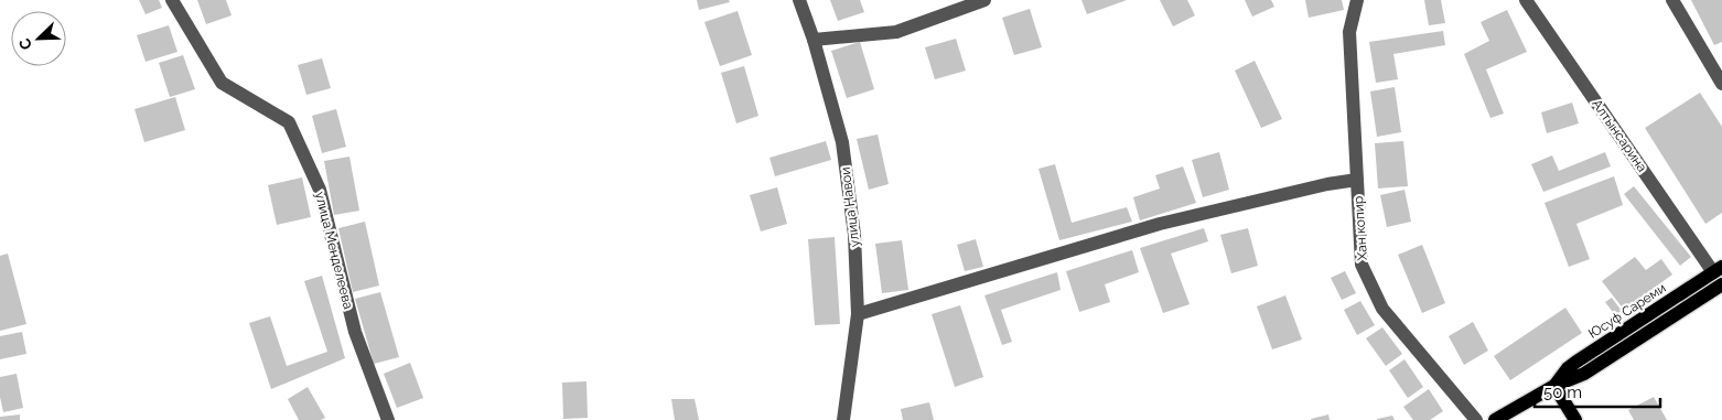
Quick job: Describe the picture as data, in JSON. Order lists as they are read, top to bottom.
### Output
{
  "streets": {
    "main road": ["Юсуф Сареми"],
    "street": [
      "Алтынсарина",
      "улица Навои",
      "Хан копир",
      "улица Менделеева"
    ]
  },
  "crossings": [
    ["Алтынсарина", "Юсуф Сареми"]
  ],
  "scale_bar": "50 m",
  "north": "bottom left"
}
